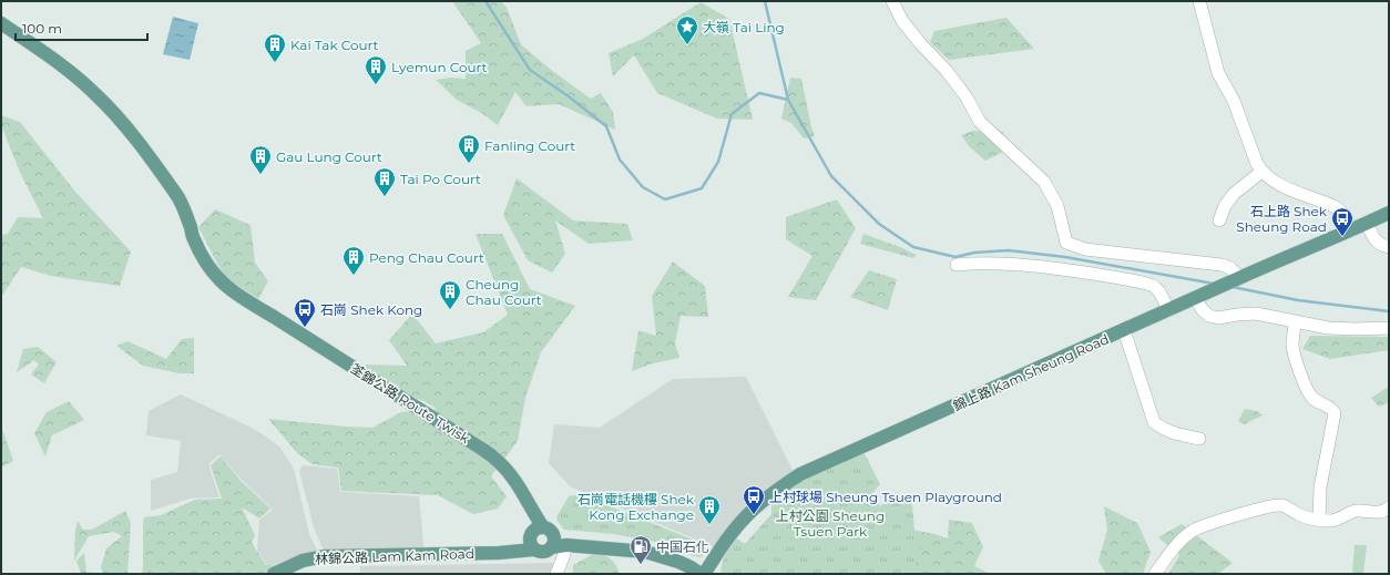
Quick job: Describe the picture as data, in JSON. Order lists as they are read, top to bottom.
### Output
{
  "streets": {
    "main road": ["錦上路 Kam Sheung Road", "荃錦公路 Route Twisk", "林錦公路 Lam Kam Road"]
  },
  "crossings": [
    ["錦上路 Kam Sheung Road", "林錦公路 Lam Kam Road"],
    ["荃錦公路 Route Twisk", "林錦公路 Lam Kam Road"]
  ],
  "parks": ["上村公園 Sheung Tsuen Park"],
  "places": {
    "place": ["大嶺 Tai Ling"],
    "building": [
      "Kai Tak Court",
      "Lyemun Court",
      "Fanling Court",
      "Gau Lung Court",
      "Tai Po Court",
      "Peng Chau Court",
      "Cheung Chau Court",
      "石崗電話機樓 Shek Kong Exchange"
    ],
    "bus stop": ["石上路 Shek Sheung Road", "石崗 Shek Kong", "上村球場 Sheung Tsuen Playground"],
    "fuel station": ["中国石化"]
  },
  "scale_bar": "100 m"
}
